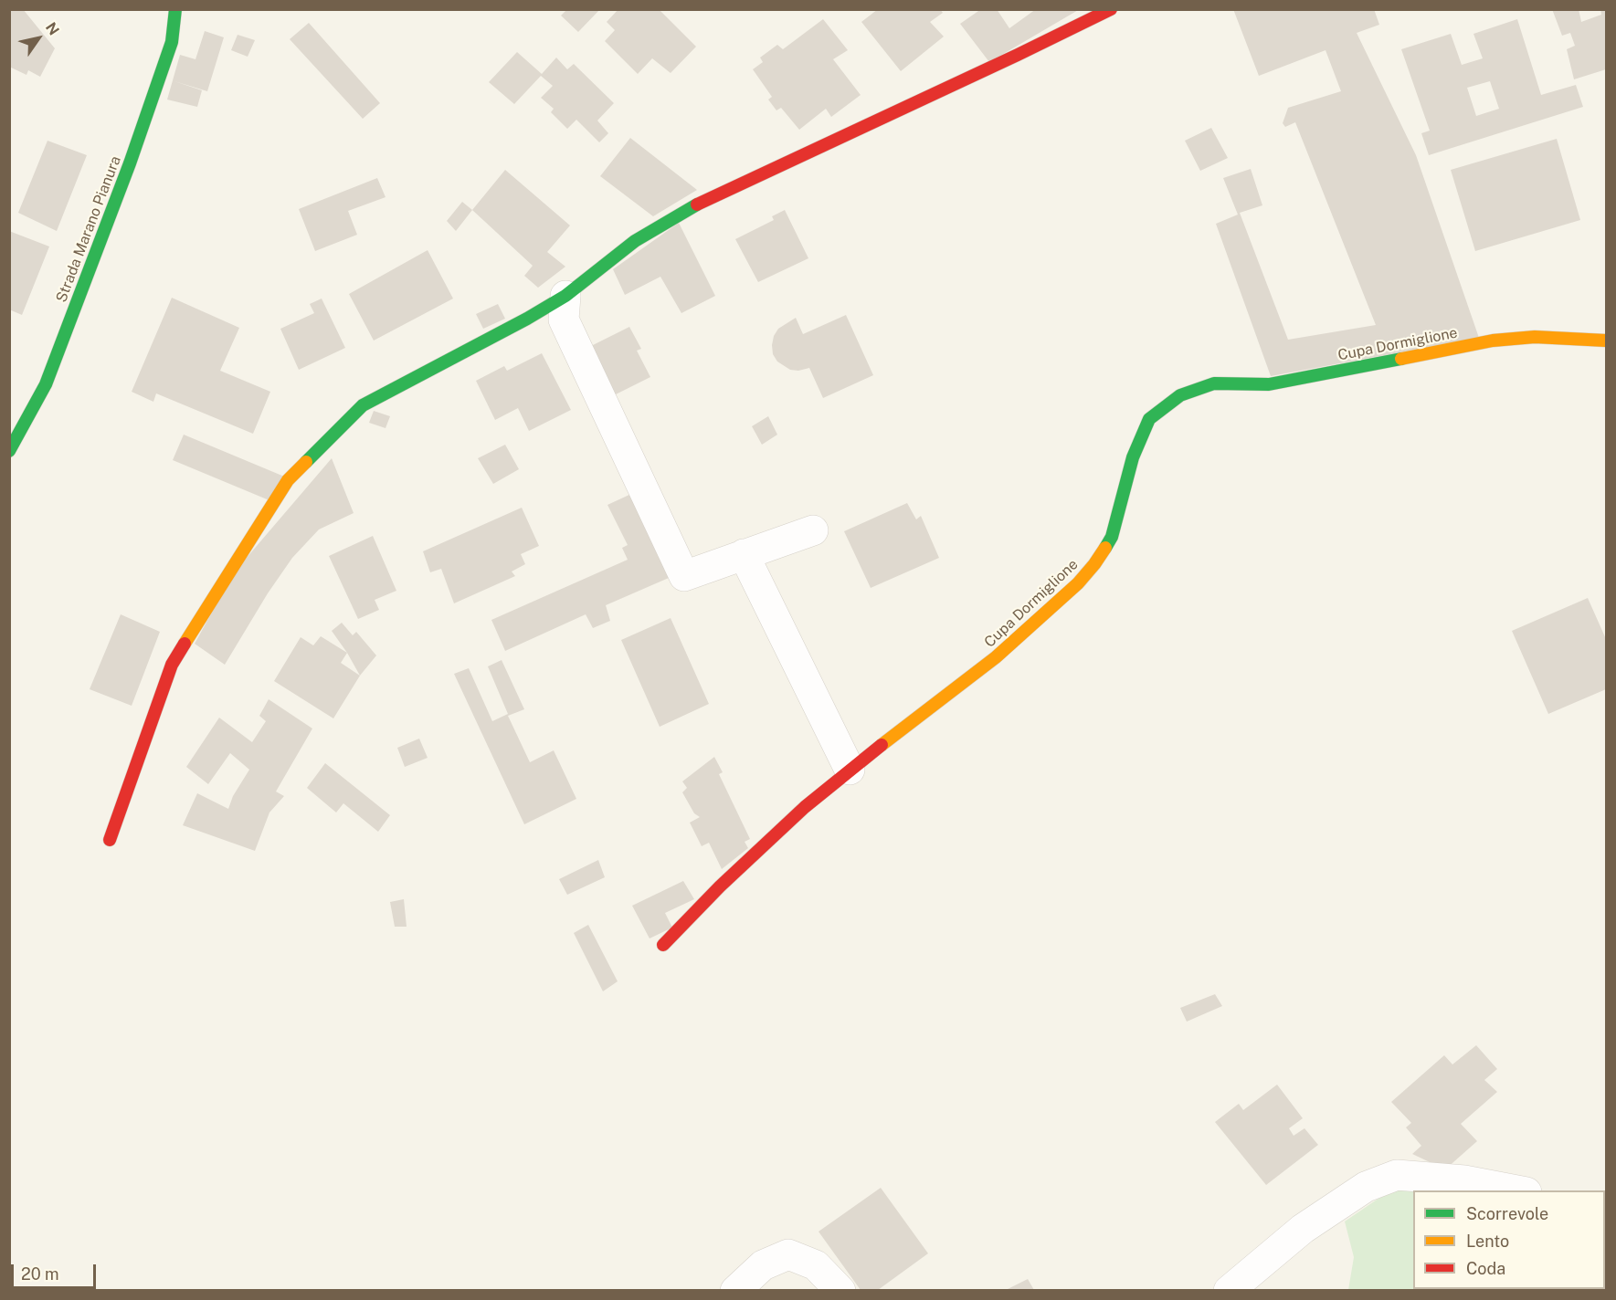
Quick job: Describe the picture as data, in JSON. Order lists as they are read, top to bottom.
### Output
{
  "streets": {
    "street": ["Strada Marano Pianura", "Cupa Dormiglione"]
  },
  "legend": ["Scorrevole", "Lento", "Coda"],
  "scale_bar": "20 m",
  "north": "top right"
}
